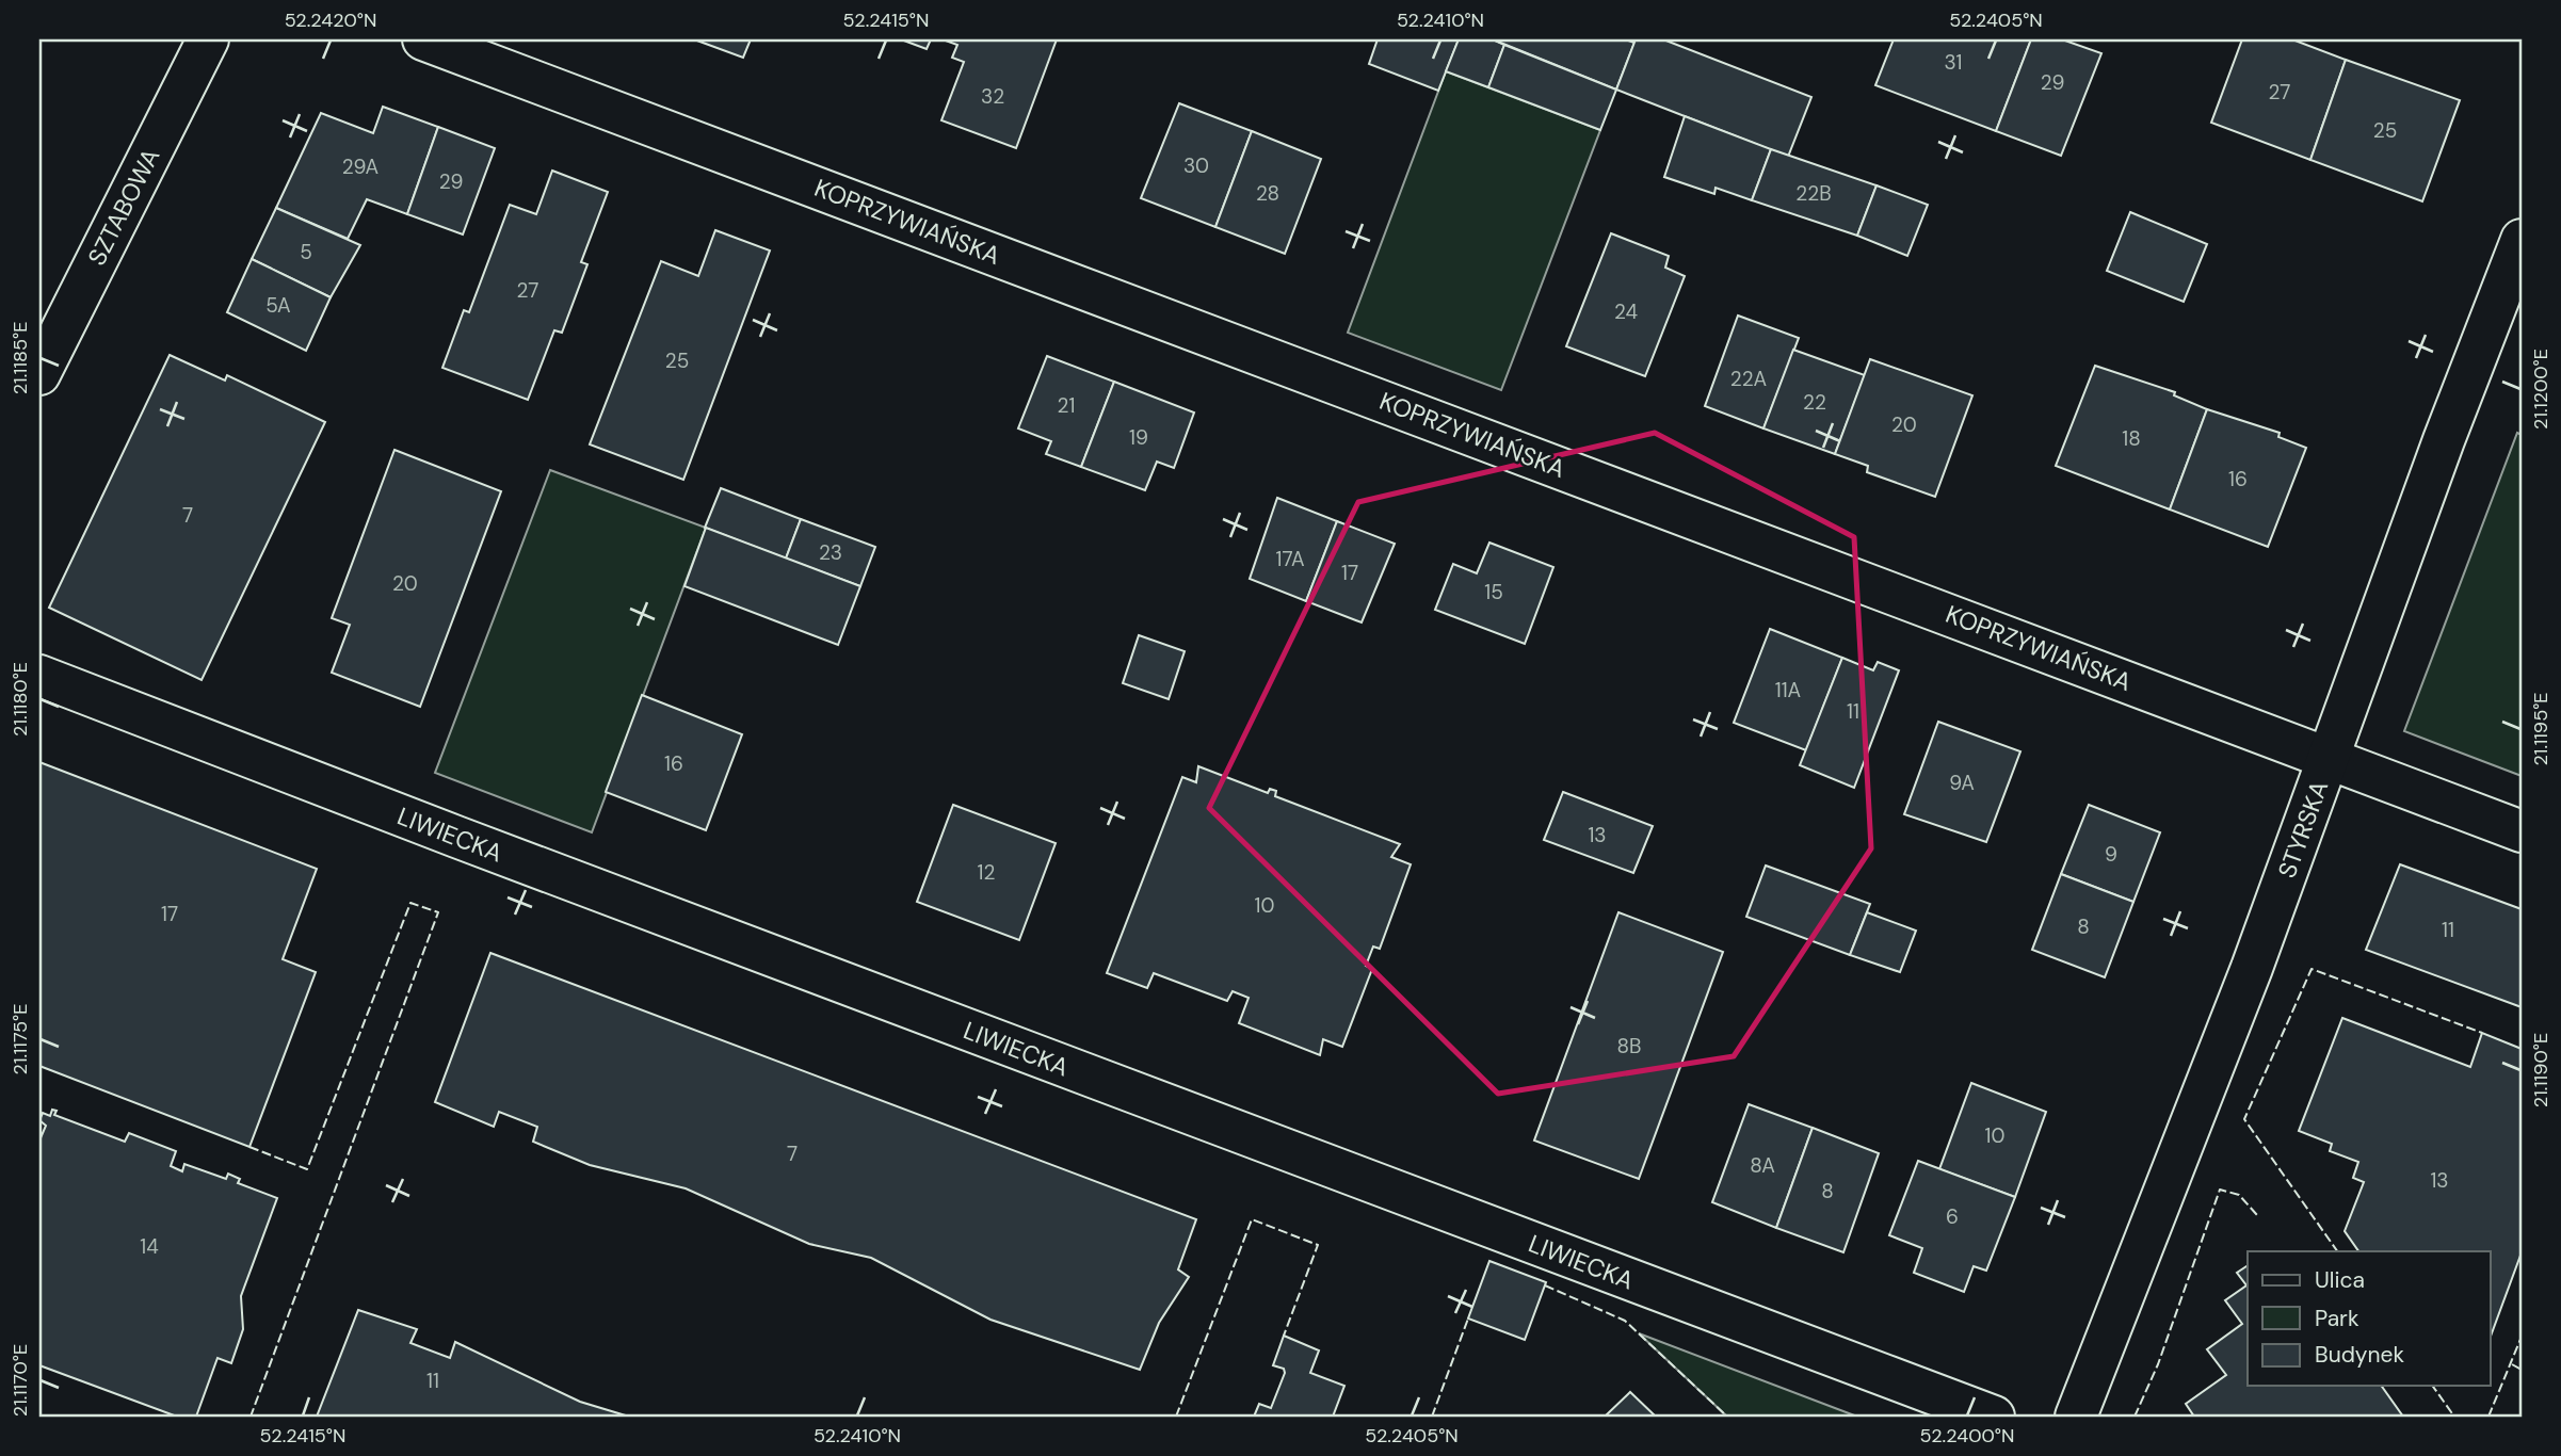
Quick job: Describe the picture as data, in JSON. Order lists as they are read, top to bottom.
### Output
{
  "streets": {
    "street": [
      "SZTABOWA",
      "KOPRZYWIAŃSKA",
      "STYRSKA",
      "LIWIECKA"
    ]
  },
  "crossings": [
    ["KOPRZYWIAŃSKA", "STYRSKA"]
  ],
  "house_numbers": [
    "31",
    "29",
    "27",
    "32",
    "25",
    "30",
    "29A",
    "29",
    "28",
    "22B",
    "5",
    "27",
    "5A",
    "24",
    "25",
    "22A",
    "22",
    "21",
    "20",
    "19",
    "18",
    "16",
    "7",
    "23",
    "17A",
    "17",
    "20",
    "15",
    "11A",
    "11",
    "16",
    "9A",
    "13",
    "9",
    "12",
    "10",
    "17",
    "8",
    "11",
    "8B",
    "10",
    "7",
    "8A",
    "13",
    "8",
    "6",
    "14",
    "11"
  ],
  "legend": ["Ulica", "Park", "Budynek"],
  "coordinates": [
    "52.2420°N",
    "52.2415°N",
    "52.2410°N",
    "52.2405°N",
    "21.1185°E",
    "21.1200°E",
    "21.1180°E",
    "21.1195°E",
    "21.1175°E",
    "21.1190°E",
    "21.1170°E",
    "52.2400°N"
  ]
}
